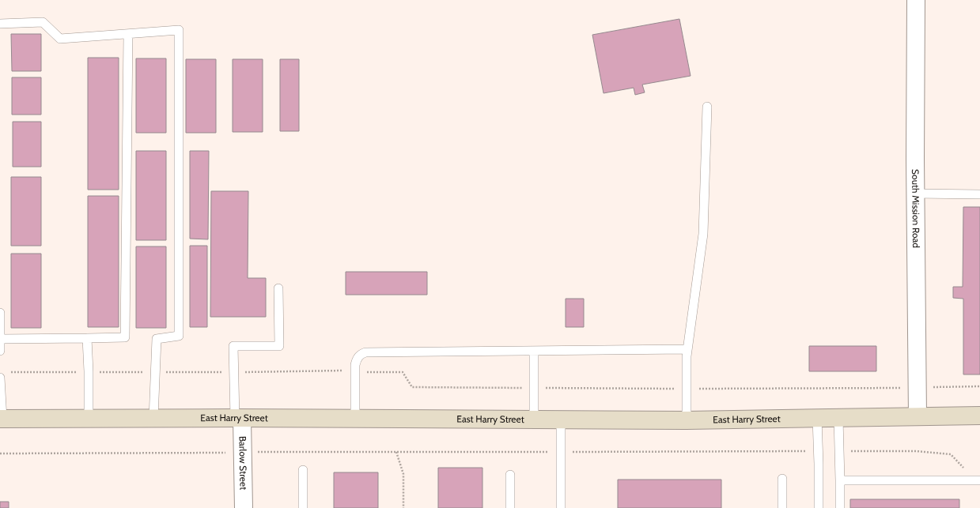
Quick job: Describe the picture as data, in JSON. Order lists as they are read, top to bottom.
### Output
{
  "streets": {
    "main road": ["East Harry Street"],
    "street": ["South Mission Road", "Barlow Street"]
  },
  "crossings": [
    ["South Mission Road", "East Harry Street"],
    ["East Harry Street", "Barlow Street"]
  ]
}
